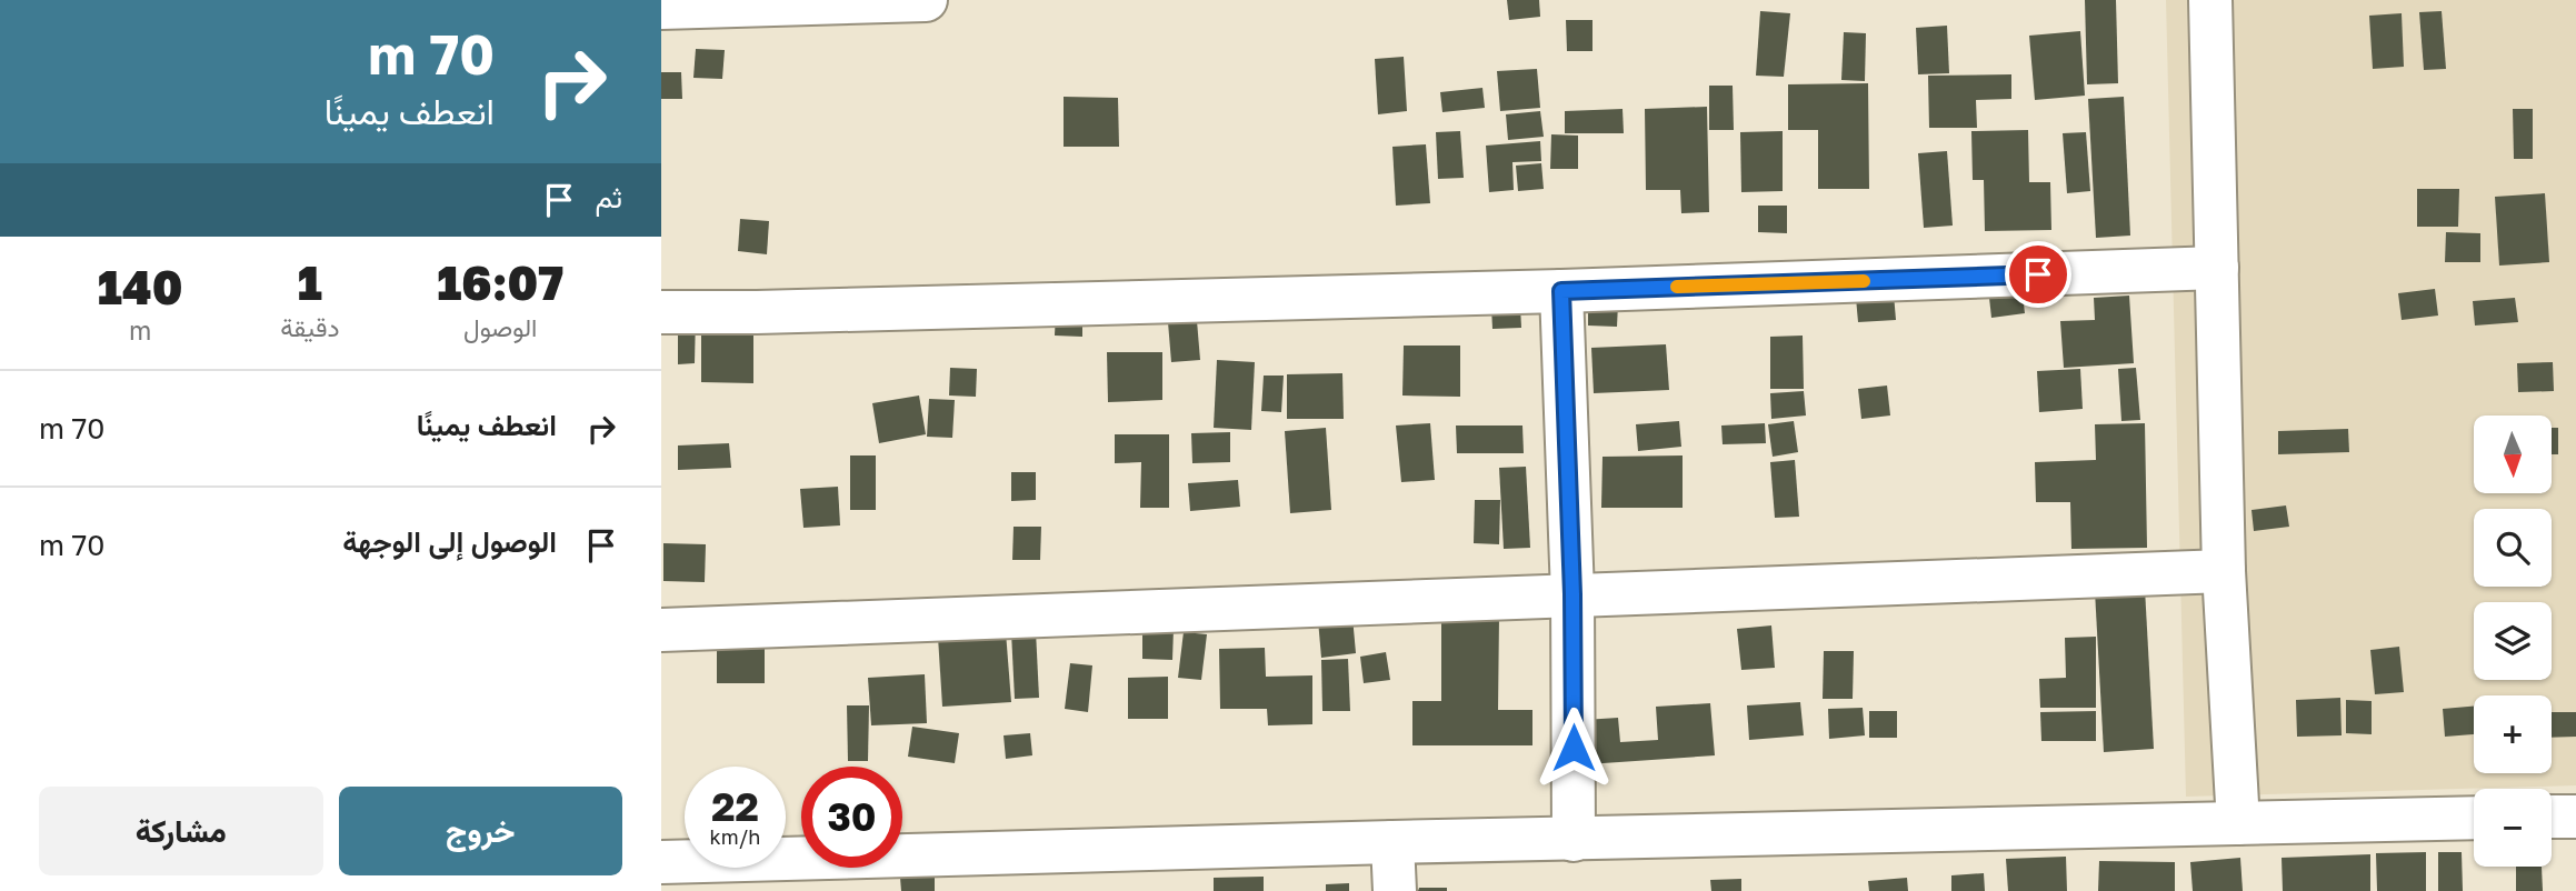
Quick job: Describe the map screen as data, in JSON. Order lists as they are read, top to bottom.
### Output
{
  "north": "bottom",
  "page": {
    "turn": ["70 m", "انعطف يمينًا"],
    "then": "ثم",
    "eta": [
      "16:07",
      "الوصول",
      "1",
      "دقيقة",
      "140",
      "m"
    ],
    "list": [
      {
        "name": "انعطف يمينًا",
        "value": "70 m"
      },
      {
        "name": "الوصول إلى الوجهة",
        "value": "70 m"
      }
    ],
    "map_buttons": ["+", "−"],
    "speed": "22 km/h",
    "limit": "30",
    "buttons": ["خروج", "مشاركة"]
  }
}
